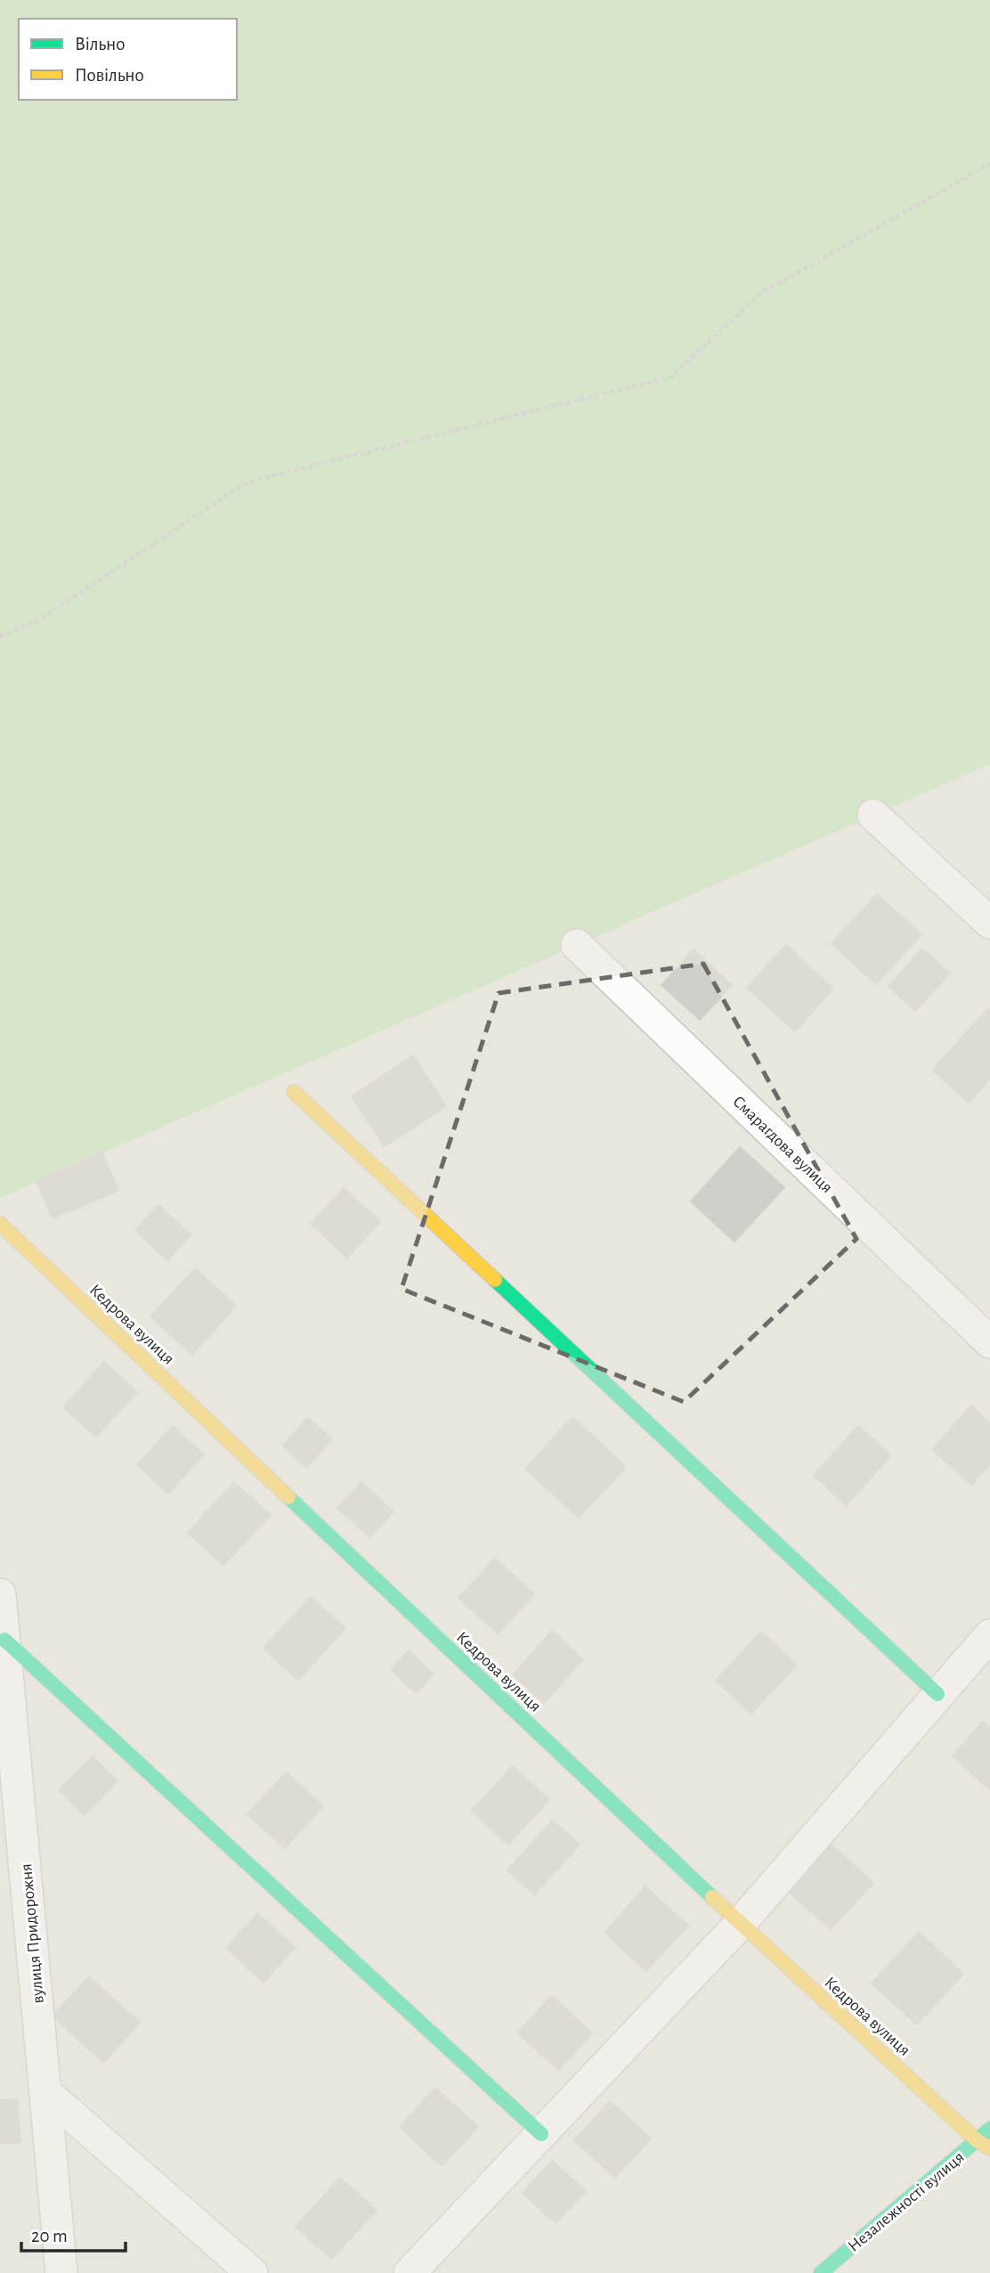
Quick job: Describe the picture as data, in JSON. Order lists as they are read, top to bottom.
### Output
{
  "streets": {
    "street": [
      "Смарагдова вулиця",
      "Кедрова вулиця",
      "вулиця Придорожня",
      "Незалежності вулиця"
    ]
  },
  "crossings": [
    ["Кедрова вулиця", "Незалежності вулиця"]
  ],
  "legend": ["Вільно", "Повільно"],
  "scale_bar": "20 m"
}
